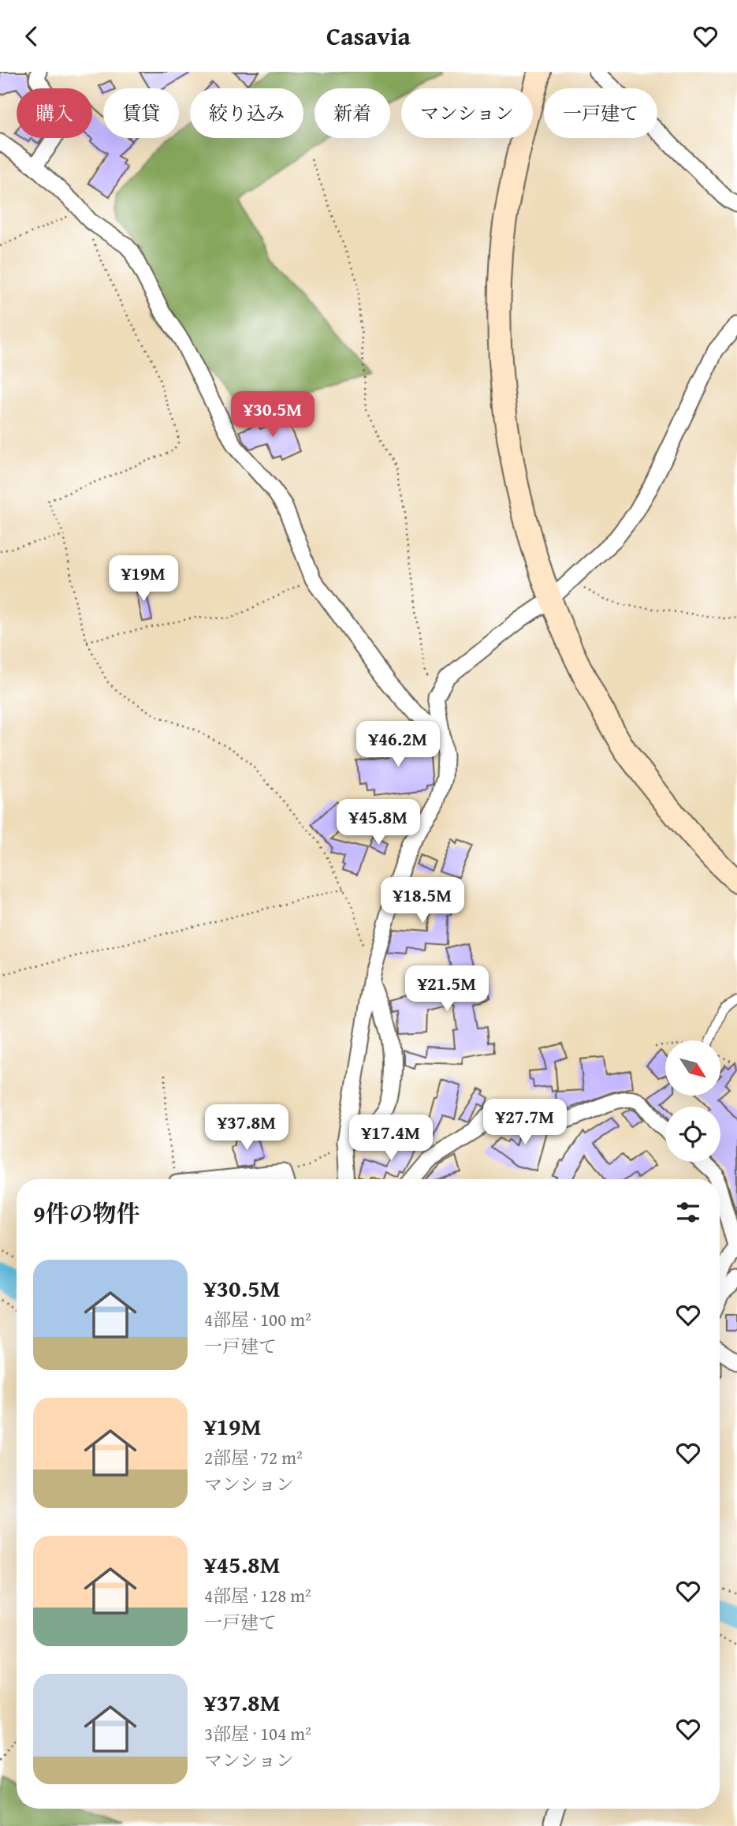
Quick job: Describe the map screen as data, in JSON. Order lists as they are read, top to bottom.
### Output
{
  "north": "bottom right",
  "page": {
    "header": "Casavia",
    "chip": [
      "購入",
      "賃貸",
      "絞り込み",
      "新着",
      "マンション",
      "一戸建て"
    ],
    "price": [
      "¥30.5M",
      "¥19M",
      "¥46.2M",
      "¥45.8M",
      "¥18.5M",
      "¥21.5M",
      "¥27.7M",
      "¥37.8M",
      "¥17.4M"
    ],
    "heading": "9件の物件",
    "list": [
      {
        "name": "¥30.5M",
        "note": "4部屋 · 100 m² · 一戸建て"
      },
      {
        "name": "¥19M",
        "note": "2部屋 · 72 m² · マンション"
      },
      {
        "name": "¥45.8M",
        "note": "4部屋 · 128 m² · 一戸建て"
      },
      {
        "name": "¥37.8M",
        "note": "3部屋 · 104 m² · マンション"
      }
    ]
  }
}
